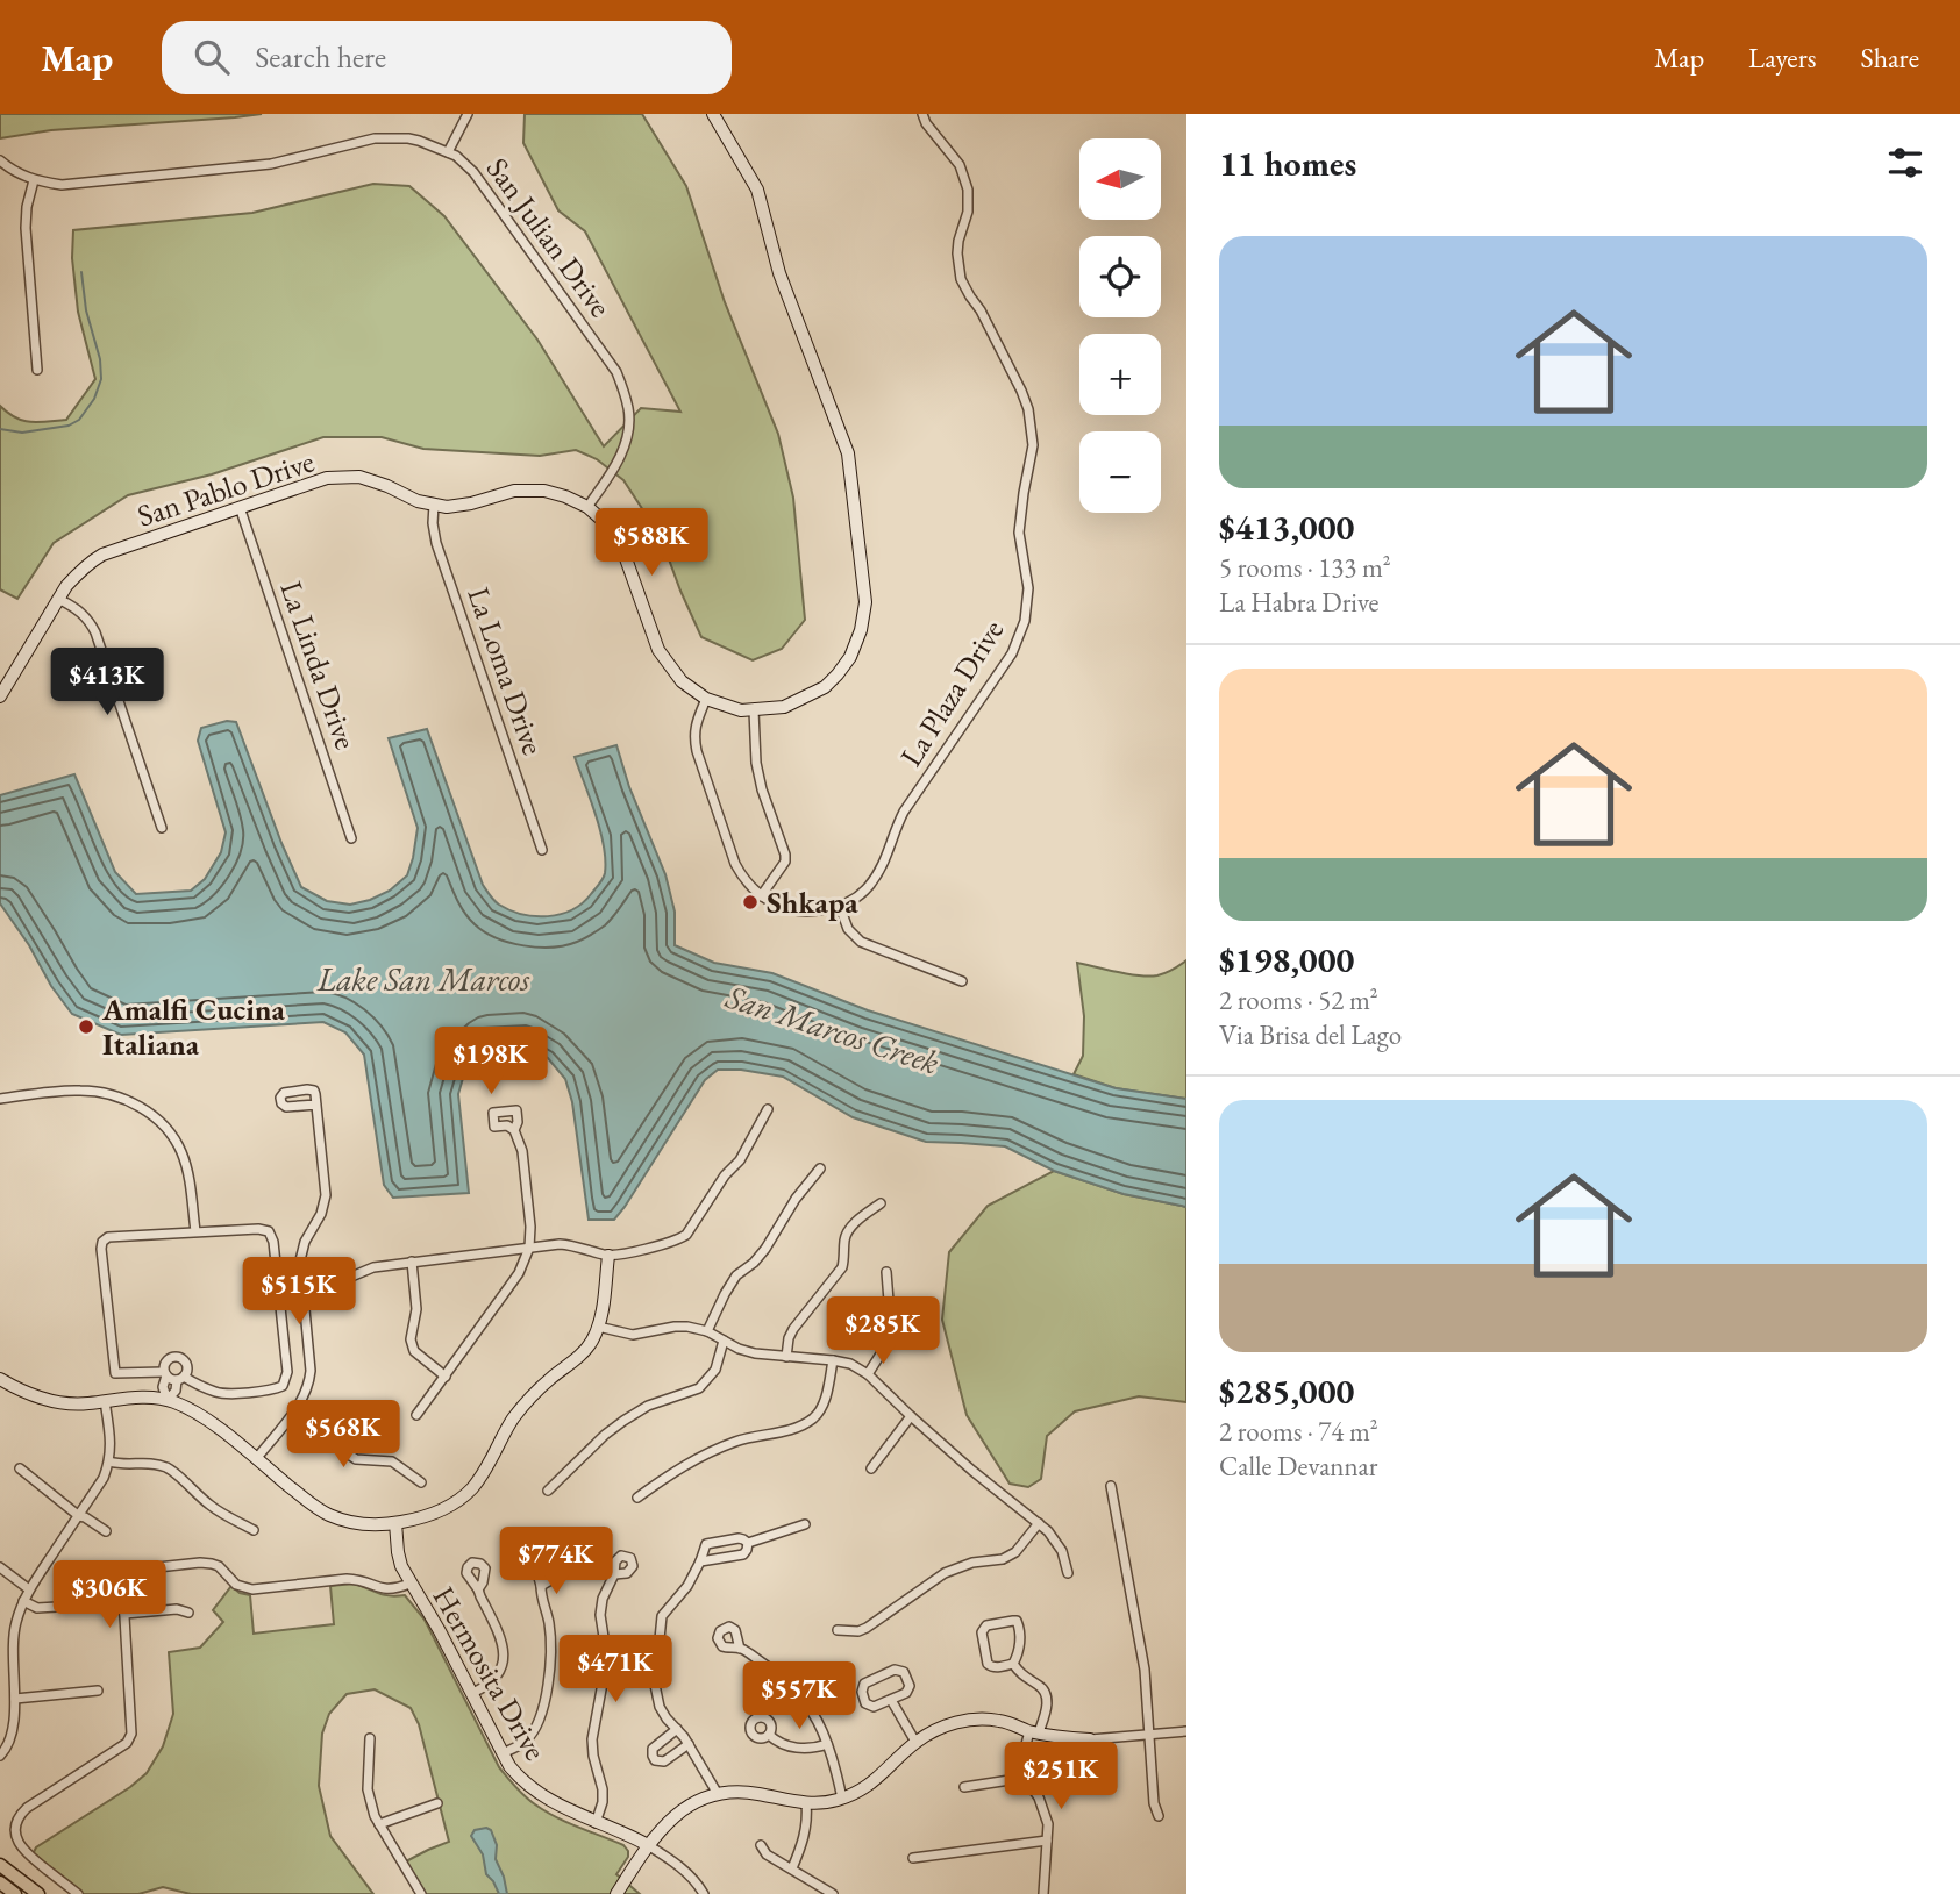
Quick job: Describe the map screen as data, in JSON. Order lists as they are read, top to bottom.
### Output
{
  "streets": {
    "street": [
      "San Julian Drive",
      "San Pablo Drive",
      "La Linda Drive",
      "La Loma Drive",
      "La Plaza Drive",
      "Hermosita Drive"
    ]
  },
  "crossings": [
    ["San Julian Drive", "San Pablo Drive"],
    ["San Pablo Drive", "La Linda Drive"],
    ["San Pablo Drive", "La Loma Drive"]
  ],
  "water": ["Lake San Marcos", "San Marcos Creek"],
  "places": ["Shkapa", "Amalfi Cucina Italiana"],
  "north": "left",
  "page": {
    "header": "Map",
    "search": "Search here",
    "nav": ["Map", "Layers", "Share"],
    "heading": "11 homes",
    "map_buttons": ["+", "−"],
    "list": [
      {
        "name": "$413,000",
        "note": "5 rooms · 133 m² · La Habra Drive"
      },
      {
        "name": "$198,000",
        "note": "2 rooms · 52 m² · Via Brisa del Lago"
      },
      {
        "name": "$285,000",
        "note": "2 rooms · 74 m² · Calle Devannar"
      }
    ],
    "price": [
      "$588K",
      "$413K",
      "$198K",
      "$515K",
      "$285K",
      "$568K",
      "$774K",
      "$306K",
      "$471K",
      "$557K",
      "$251K"
    ]
  }
}
